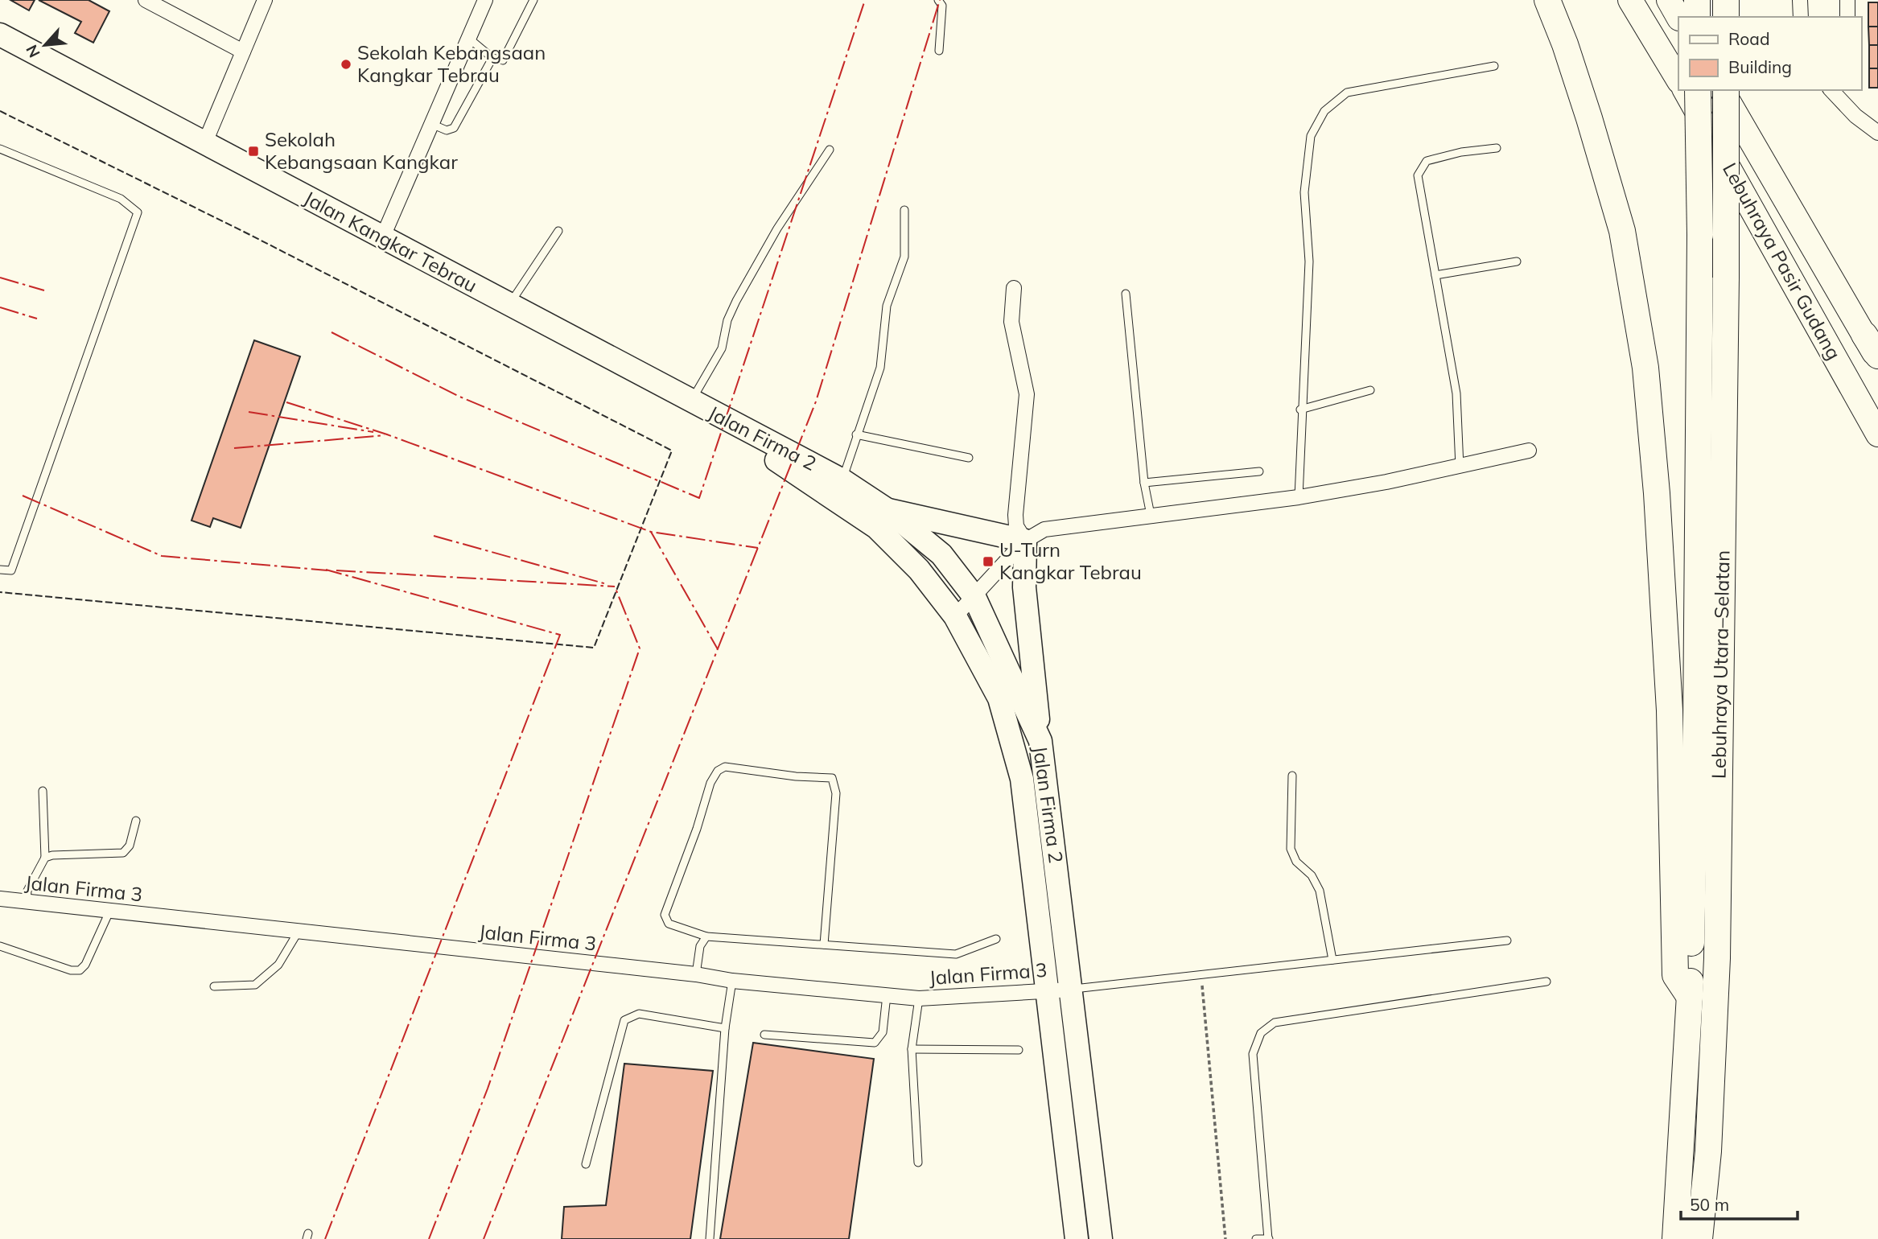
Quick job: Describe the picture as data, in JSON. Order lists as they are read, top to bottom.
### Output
{
  "streets": {
    "highway": ["Lebuhraya Pasir Gudang", "Lebuhraya Utara–Selatan"],
    "main road": ["Jalan Kangkar Tebrau", "Jalan Firma 2"],
    "street": ["Jalan Firma 3"]
  },
  "crossings": [
    ["Jalan Kangkar Tebrau", "Jalan Firma 2"],
    ["Jalan Firma 2", "Jalan Firma 3"]
  ],
  "places": {
    "other": ["Sekolah Kebangsaan Kangkar Tebrau"],
    "transit": ["Sekolah Kebangsaan Kangkar", "U-Turn Kangkar Tebrau"]
  },
  "legend": ["Road", "Building"],
  "scale_bar": "50 m",
  "north": "bottom left"
}
